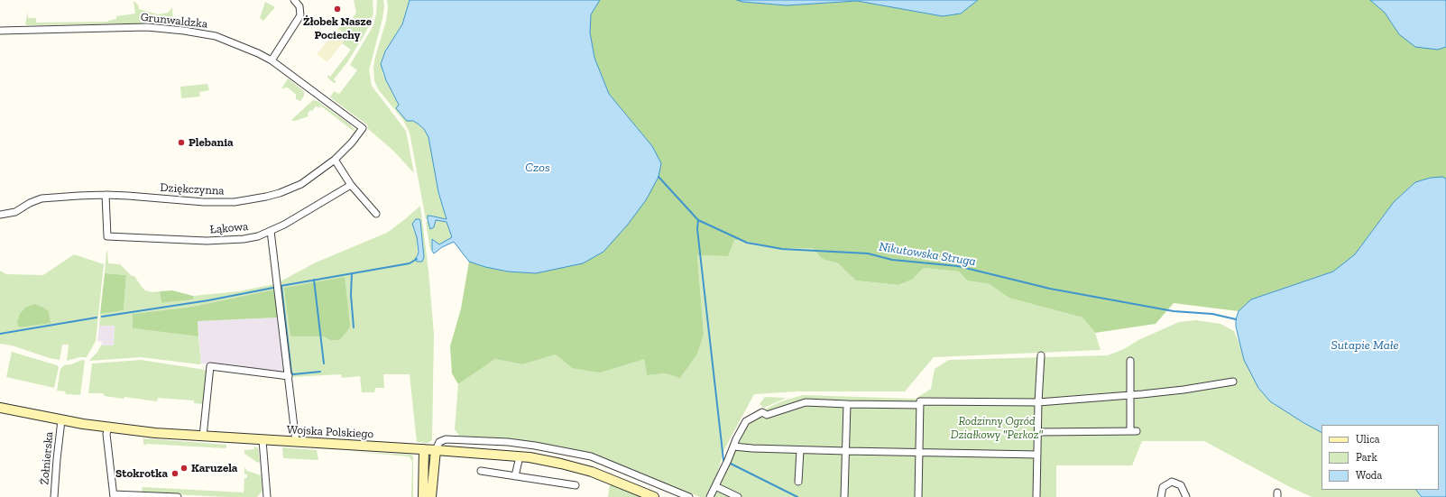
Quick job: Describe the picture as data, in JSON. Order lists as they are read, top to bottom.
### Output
{
  "streets": {
    "street": [
      "Grunwaldzka",
      "Dziękczynna",
      "Łąkowa",
      "Wojska Polskiego",
      "Żołnierska"
    ]
  },
  "crossings": [
    ["Grunwaldzka", "Dziękczynna"],
    ["Dziękczynna", "Łąkowa"],
    ["Wojska Polskiego", "Żołnierska"]
  ],
  "water": ["Czos", "Nikutowska Struga", "Sutapie Małe"],
  "parks": ["Rodzinny Ogród Działkowy \"Perkoz\""],
  "places": [
    "Żłobek Nasze Pociechy",
    "Plebania",
    "Karuzela",
    "Stokrotka"
  ],
  "legend": ["Ulica", "Park", "Woda"]
}
